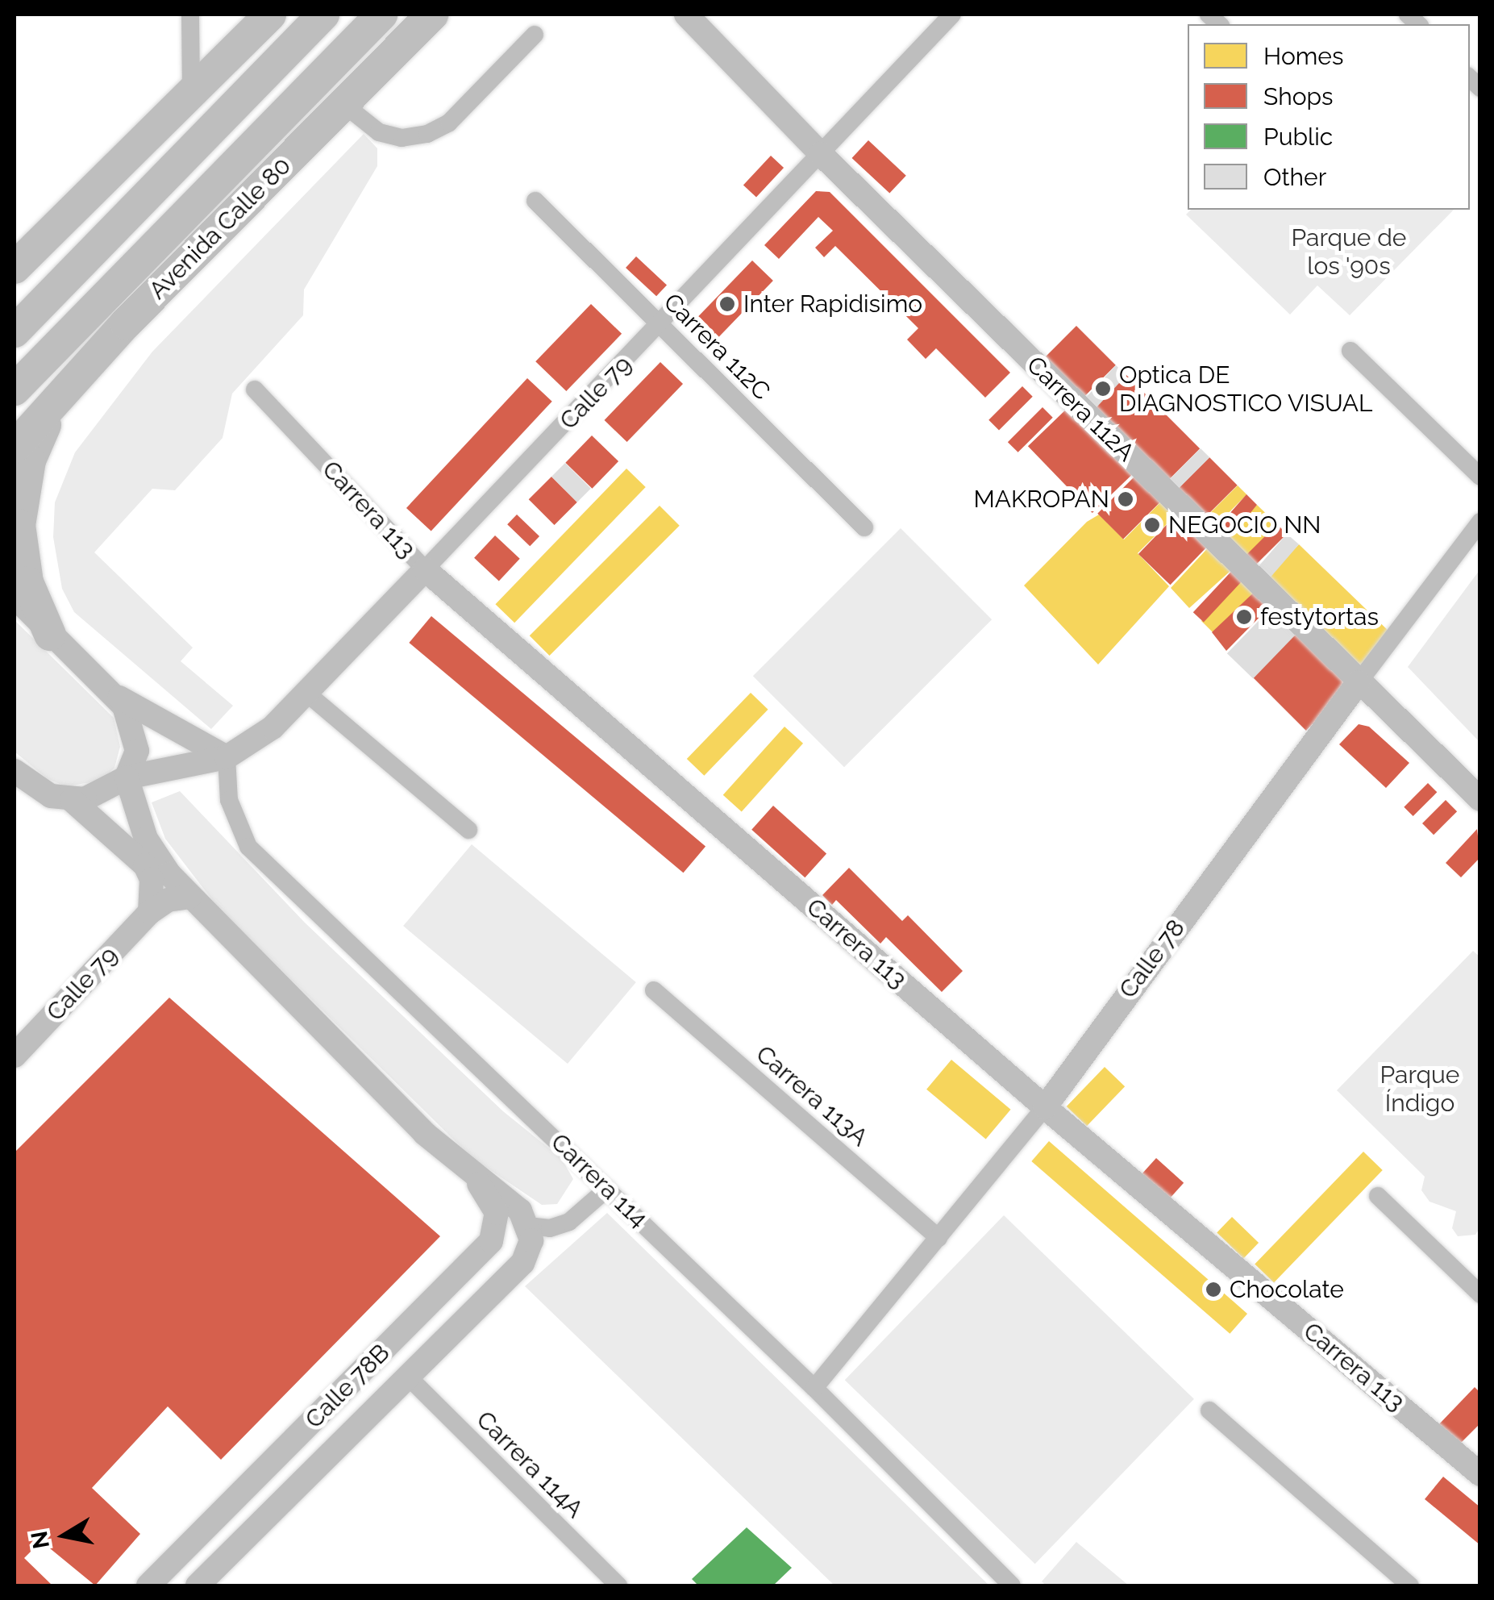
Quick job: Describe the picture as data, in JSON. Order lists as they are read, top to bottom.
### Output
{
  "streets": {
    "highway": ["Avenida Calle 80"],
    "street": [
      "Carrera 112C",
      "Calle 79",
      "Carrera 112A",
      "Carrera 113",
      "Calle 78",
      "Carrera 113A",
      "Carrera 114",
      "Calle 78B",
      "Carrera 114A"
    ]
  },
  "crossings": [
    ["Carrera 112C", "Calle 79"],
    ["Calle 79", "Carrera 112A"],
    ["Calle 79", "Carrera 113"],
    ["Calle 79", "Carrera 114"],
    ["Carrera 112A", "Calle 78"],
    ["Carrera 113", "Calle 78"],
    ["Calle 78", "Carrera 113A"],
    ["Calle 78", "Carrera 114"],
    ["Calle 78B", "Carrera 114A"]
  ],
  "parks": ["Parque de los '90s", "Parque Índigo"],
  "places": [
    "Inter Rapidisimo",
    "Optica DE DIAGNOSTICO VISUAL",
    "MAKROPAN",
    "NEGOCIO NN",
    "festytortas",
    "Chocolate"
  ],
  "legend": [
    "Homes",
    "Shops",
    "Public",
    "Other"
  ],
  "north": "left"
}
